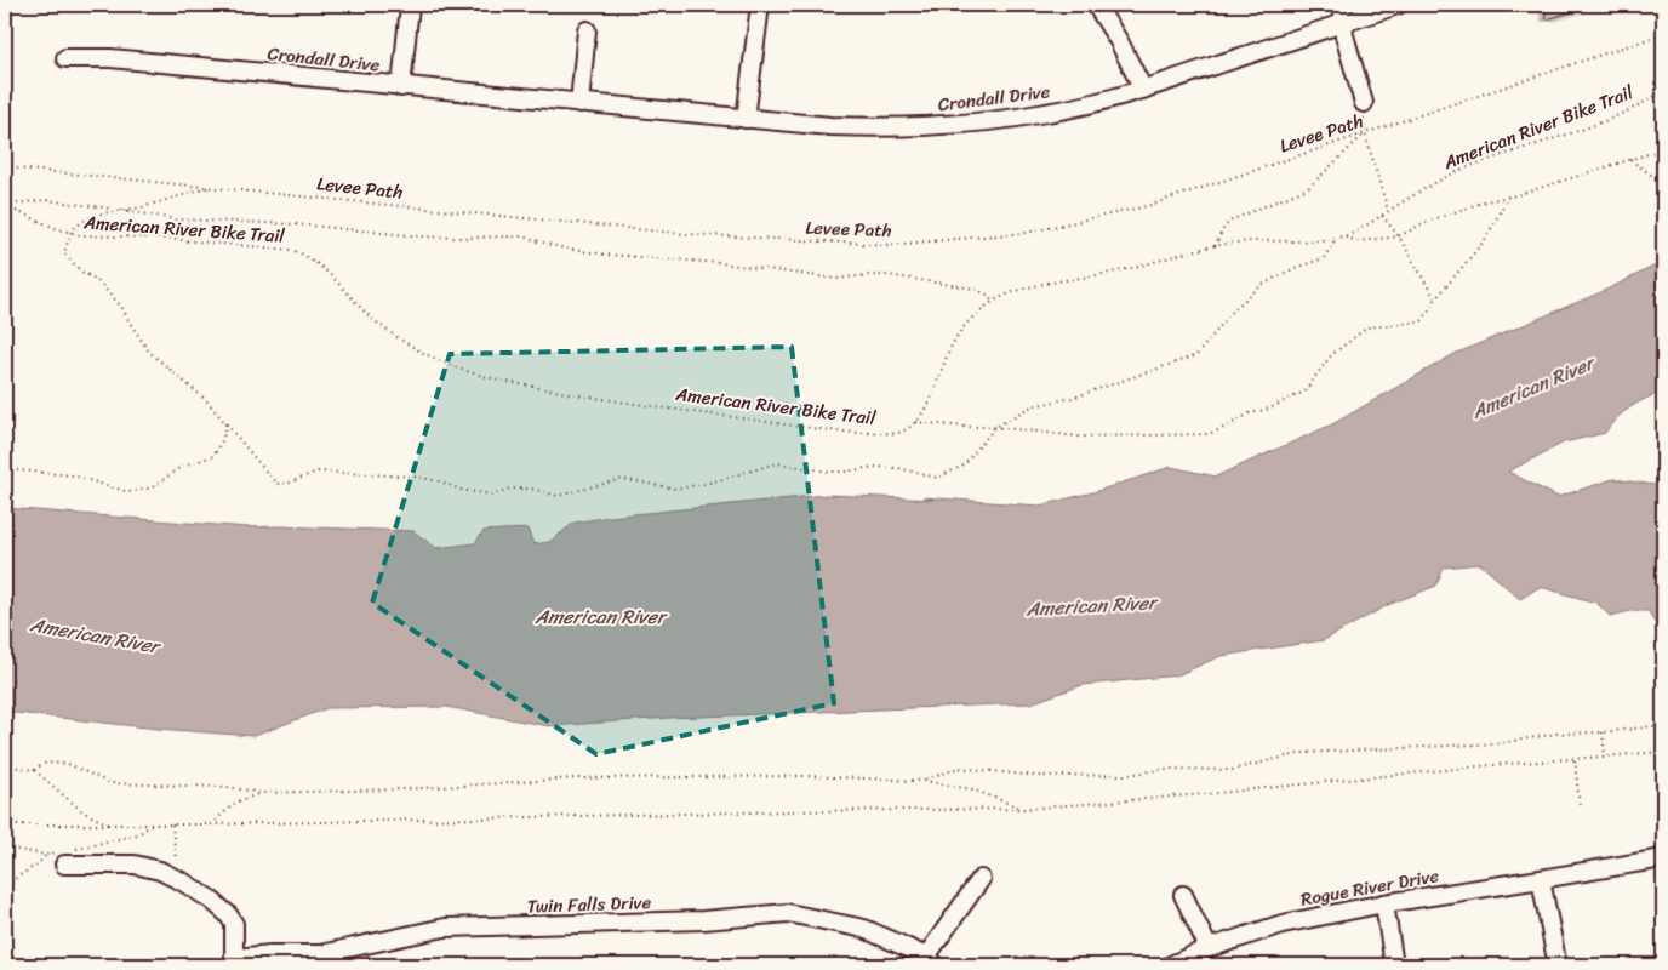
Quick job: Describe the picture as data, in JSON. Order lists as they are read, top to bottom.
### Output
{
  "streets": {
    "street": ["Crondall Drive", "Rogue River Drive", "Twin Falls Drive"],
    "path": ["American River Bike Trail", "Levee Path"]
  },
  "water": ["American River"]
}
